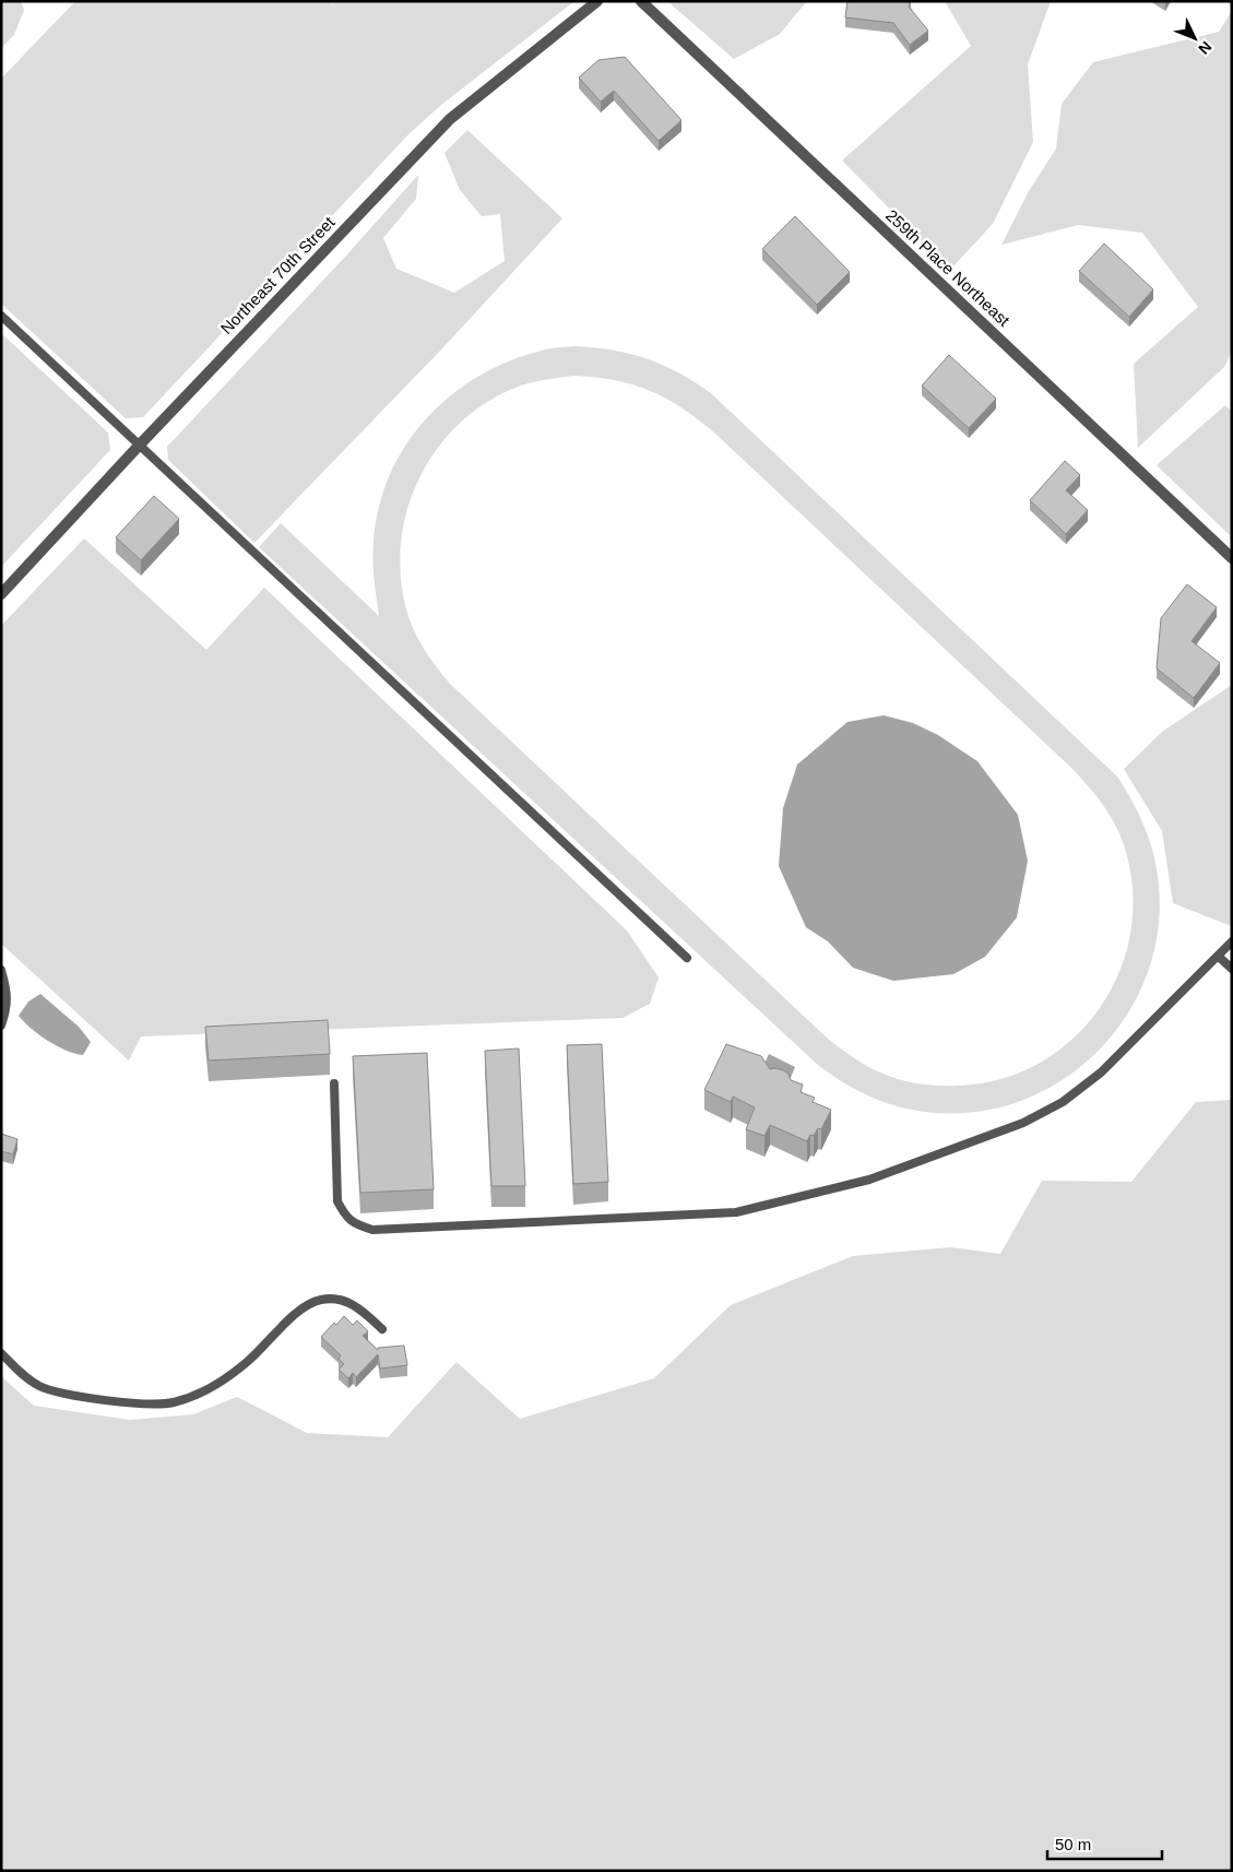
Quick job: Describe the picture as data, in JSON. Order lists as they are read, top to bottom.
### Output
{
  "streets": {
    "street": ["259th Place Northeast", "Northeast 70th Street"]
  },
  "scale_bar": "50 m",
  "north": "bottom right"
}
